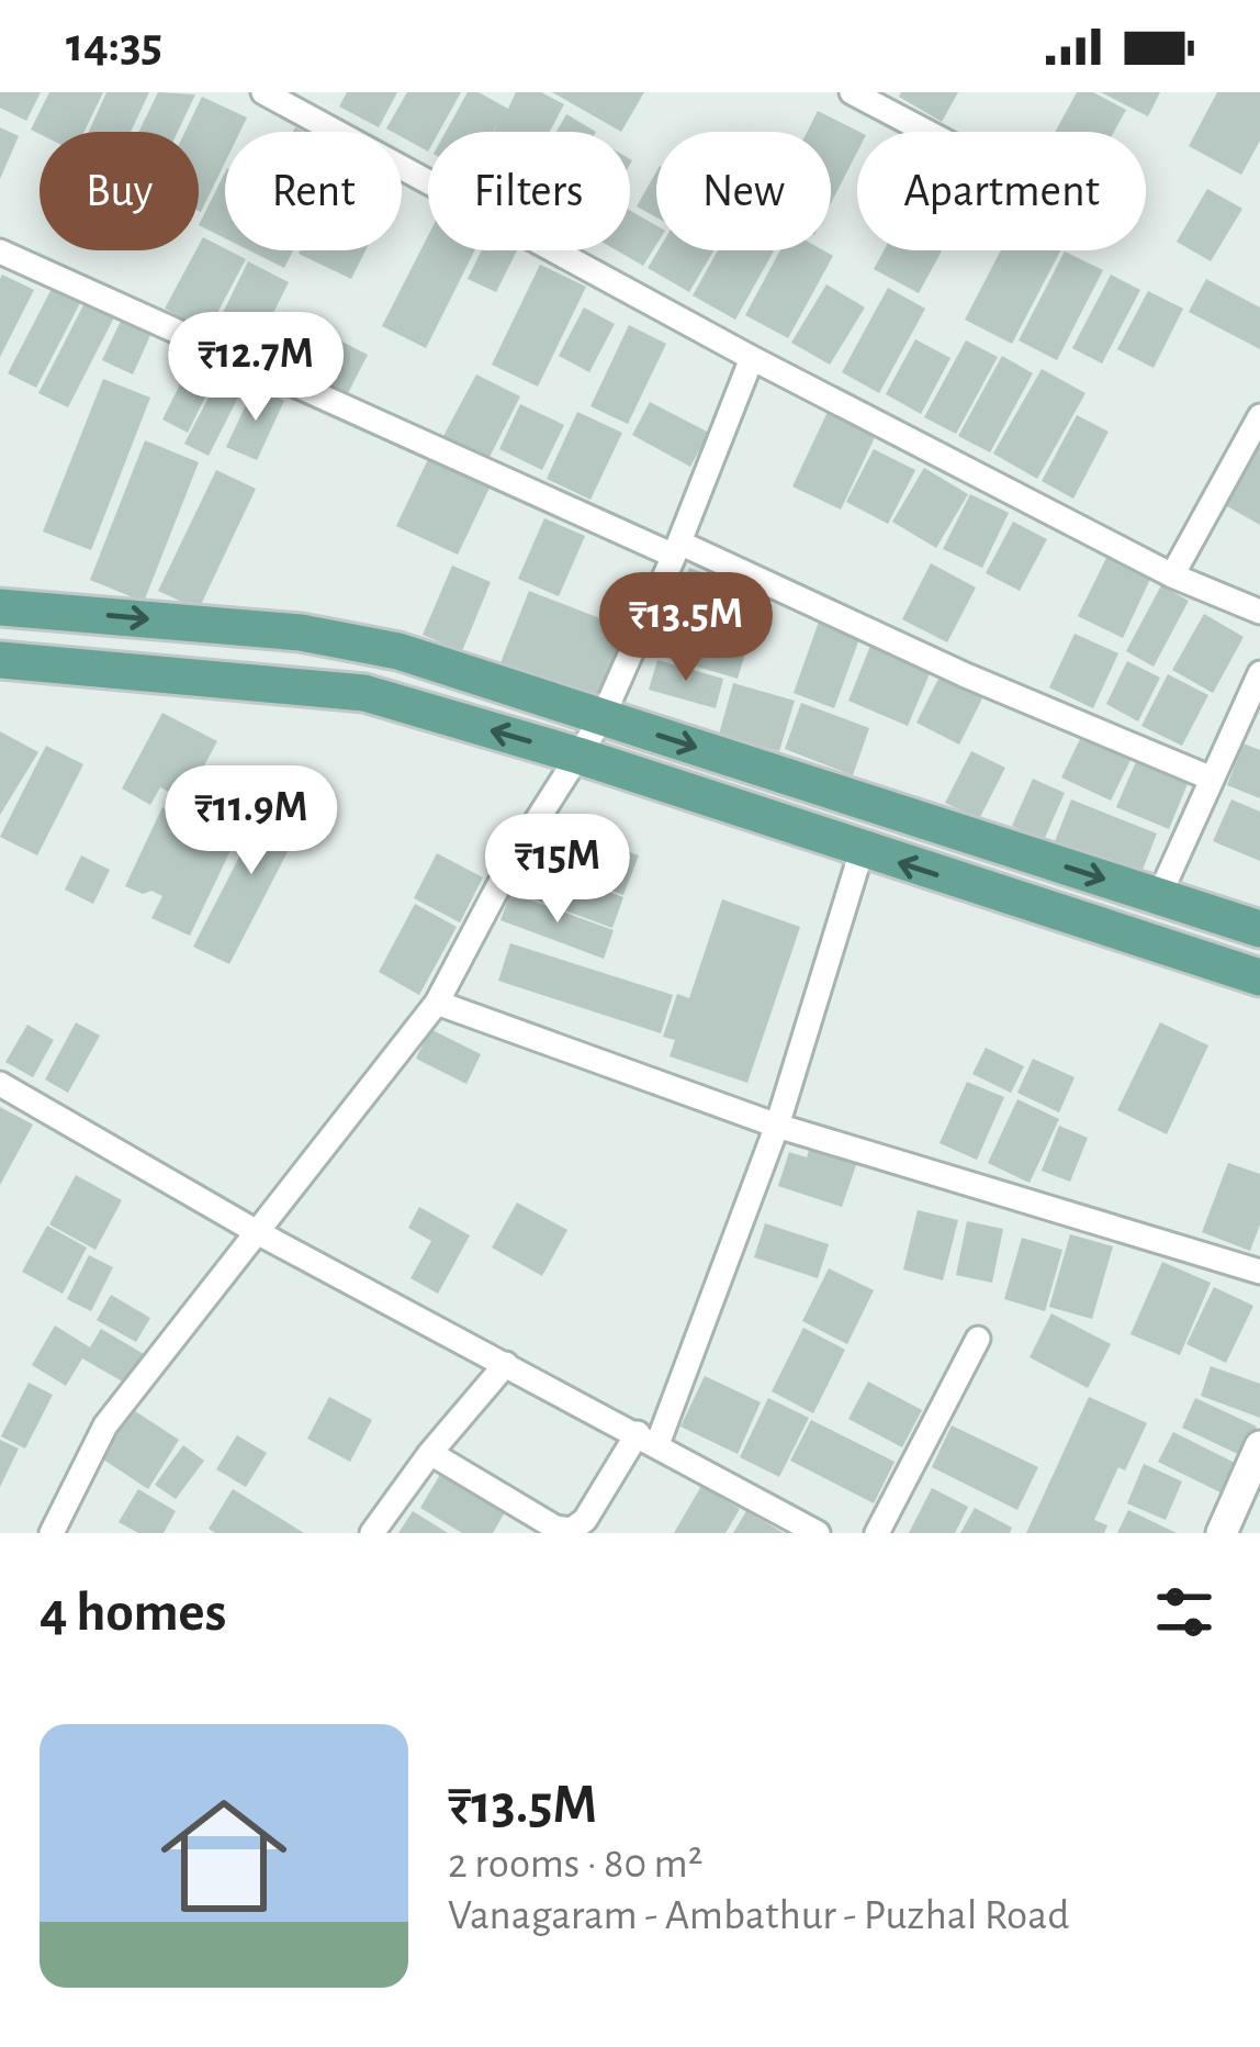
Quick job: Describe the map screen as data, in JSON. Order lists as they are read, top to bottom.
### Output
{
  "page": {
    "status": "14:35",
    "chip": [
      "Buy",
      "Rent",
      "Filters",
      "New",
      "Apartment"
    ],
    "price": [
      "₹12.7M",
      "₹13.5M",
      "₹11.9M",
      "₹15M"
    ],
    "heading": "4 homes",
    "list": [
      {
        "name": "₹13.5M",
        "note": "2 rooms · 80 m² · Vanagaram - Ambathur - Puzhal Road"
      }
    ]
  }
}
